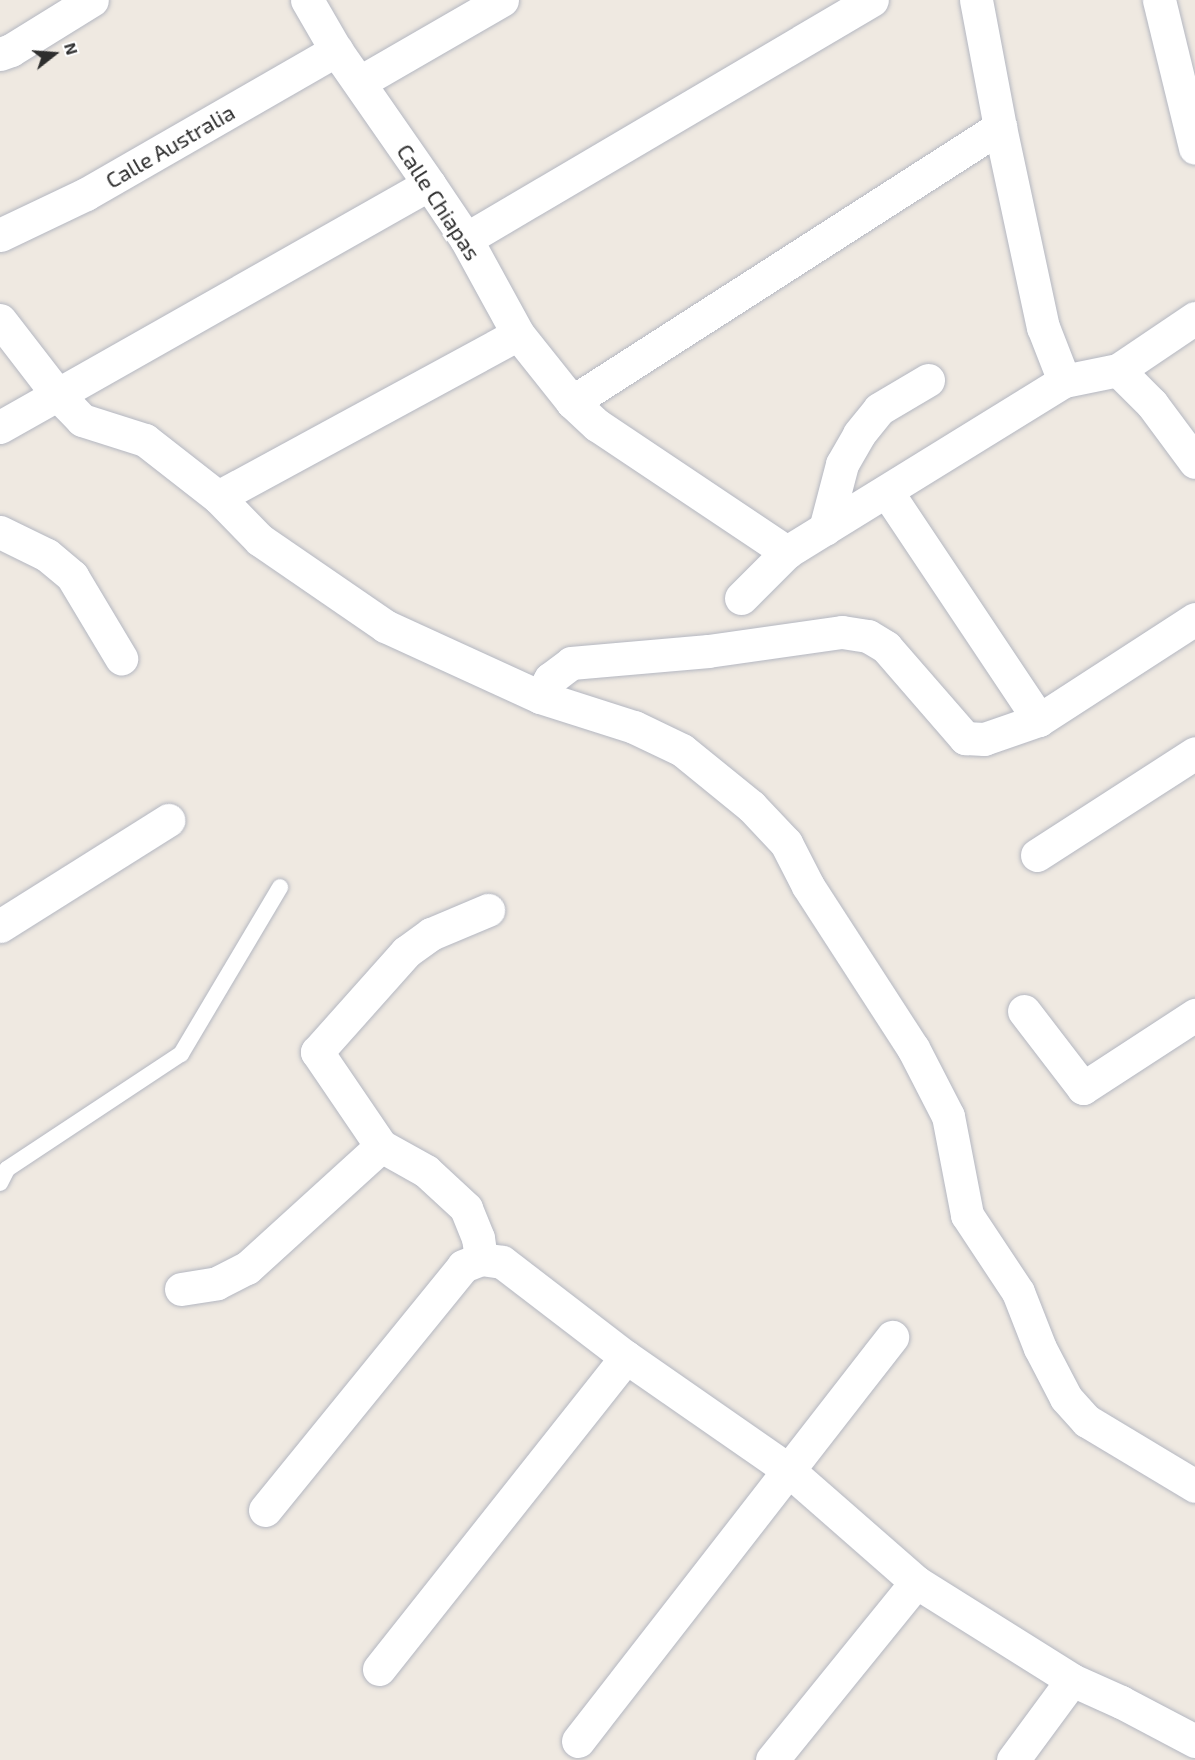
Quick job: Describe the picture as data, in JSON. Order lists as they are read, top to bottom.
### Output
{
  "streets": {
    "street": ["Calle Australia", "Calle Chiapas"]
  },
  "crossings": [
    ["Calle Australia", "Calle Chiapas"]
  ],
  "north": "right"
}
